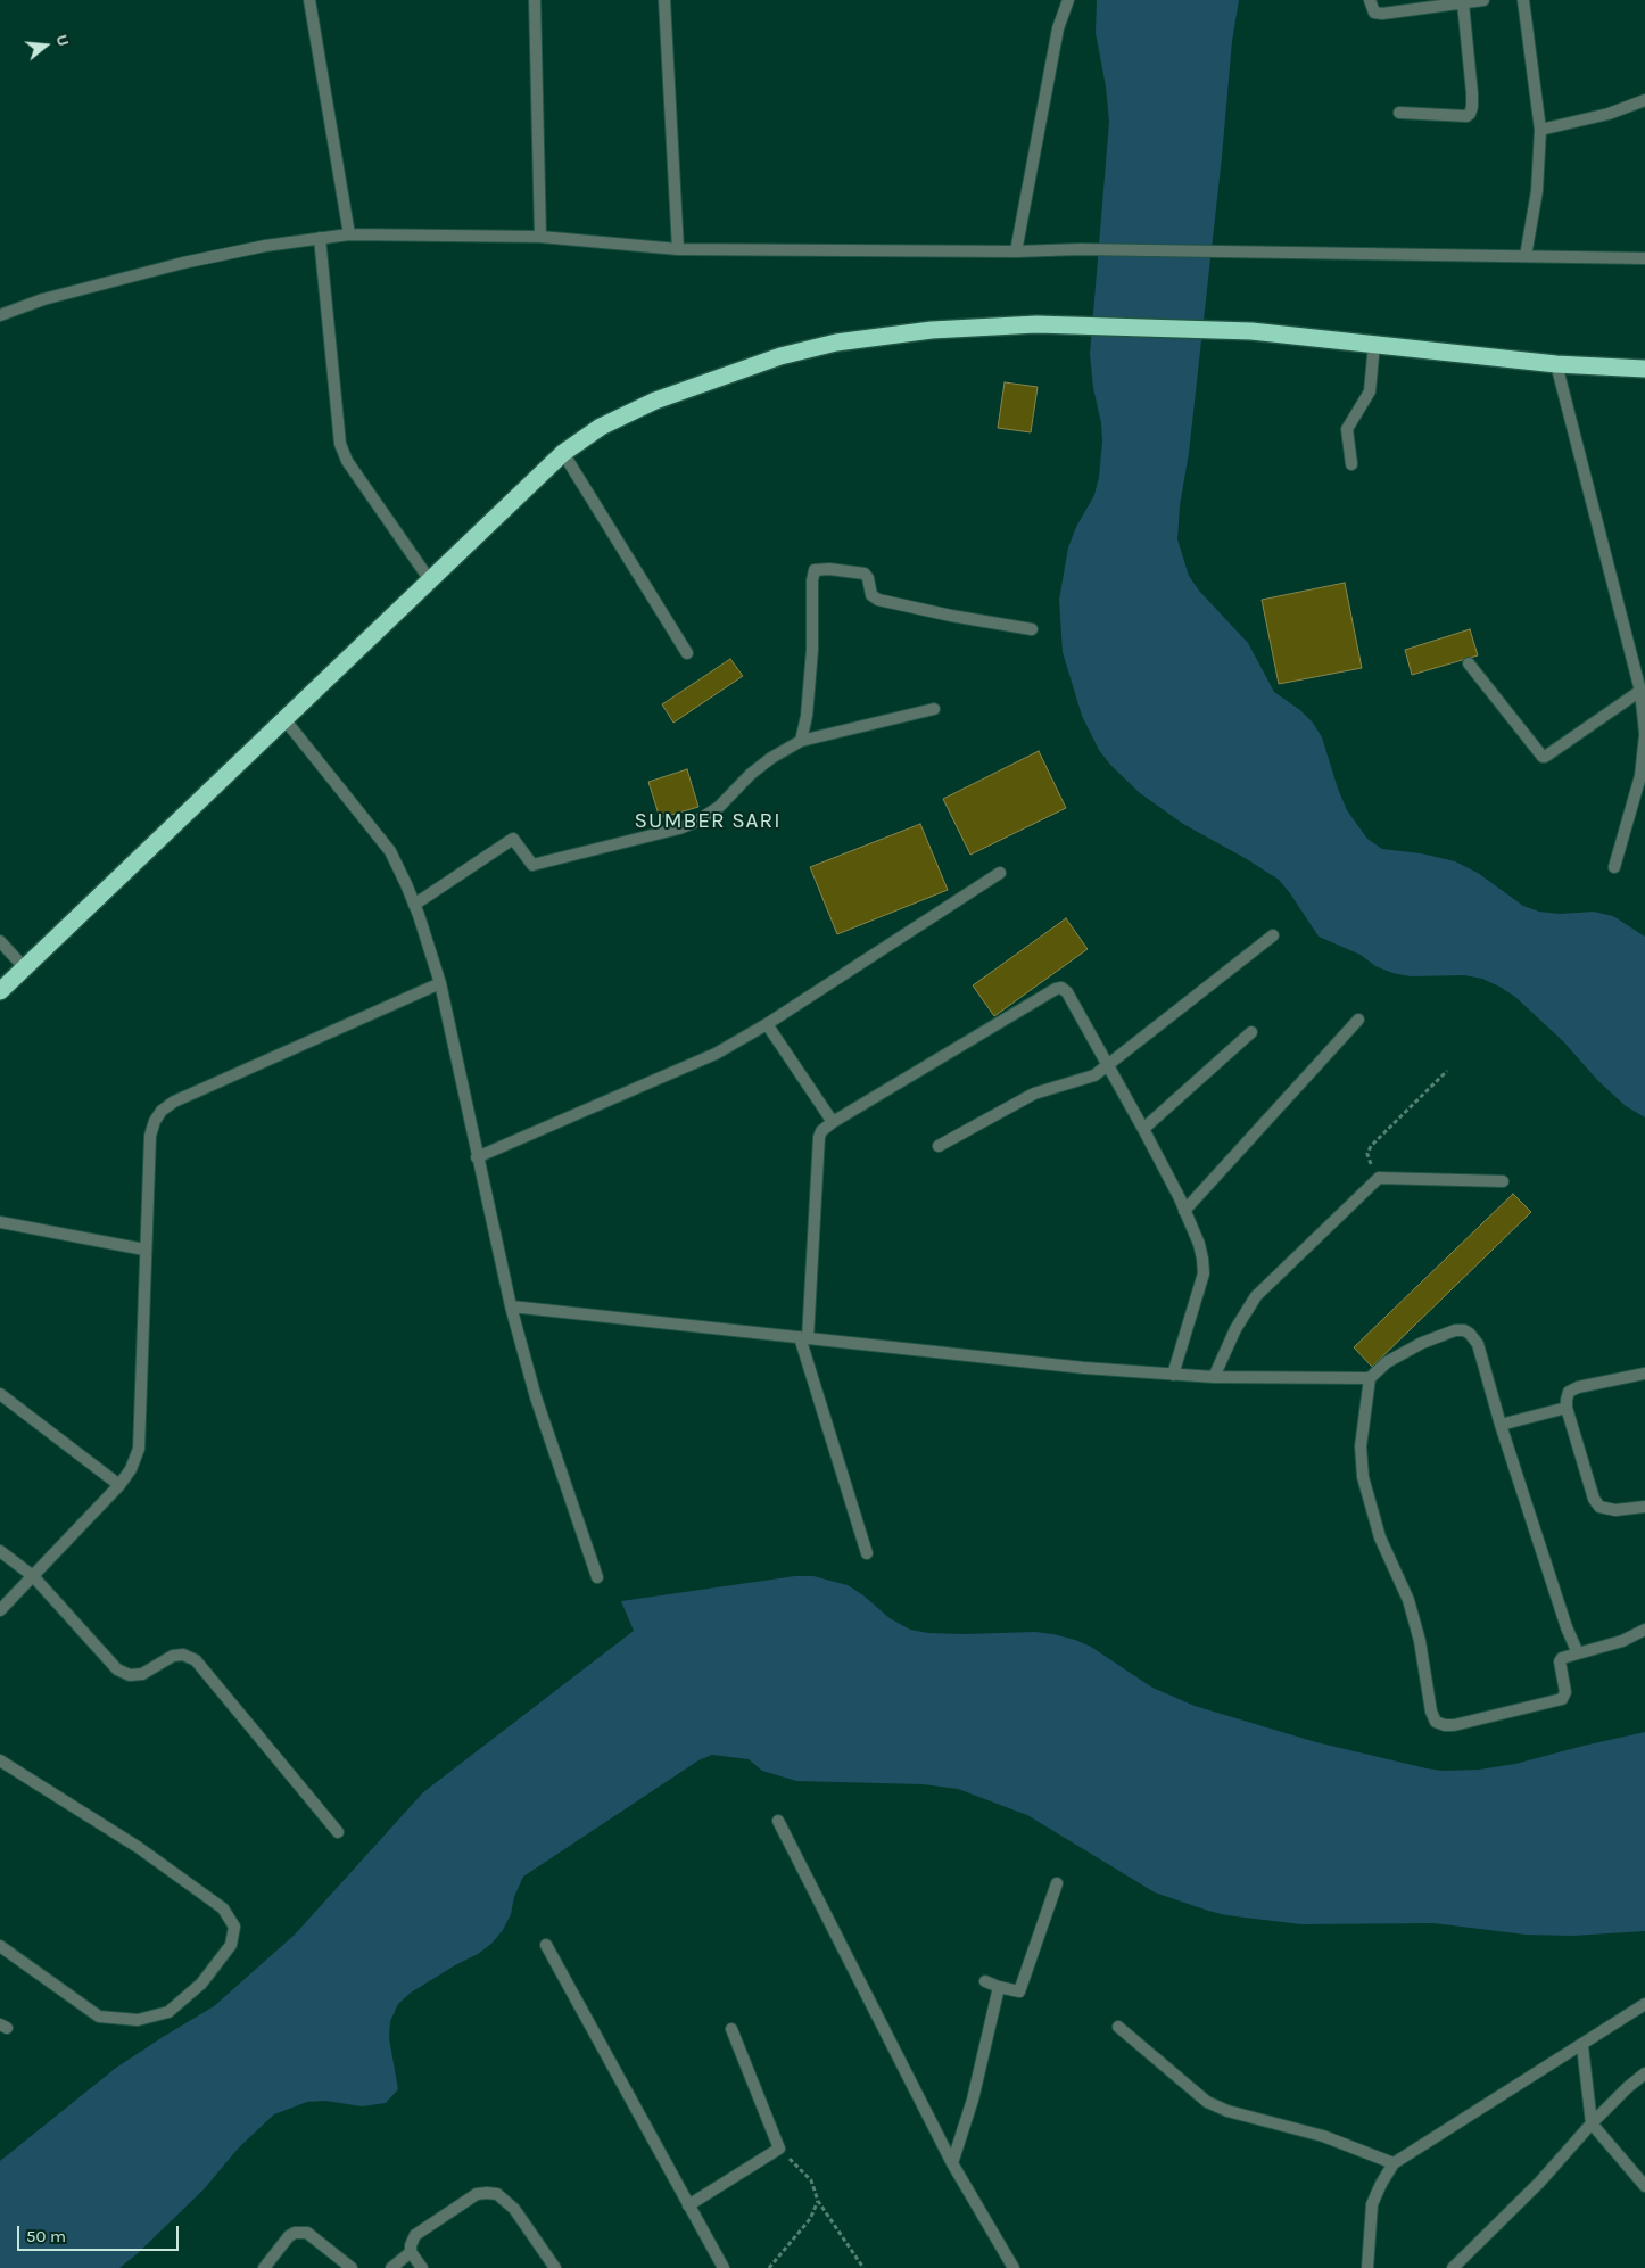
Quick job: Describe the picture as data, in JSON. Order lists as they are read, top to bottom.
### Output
{
  "districts": ["SUMBER SARI"],
  "scale_bar": "50 m",
  "north": "right"
}
